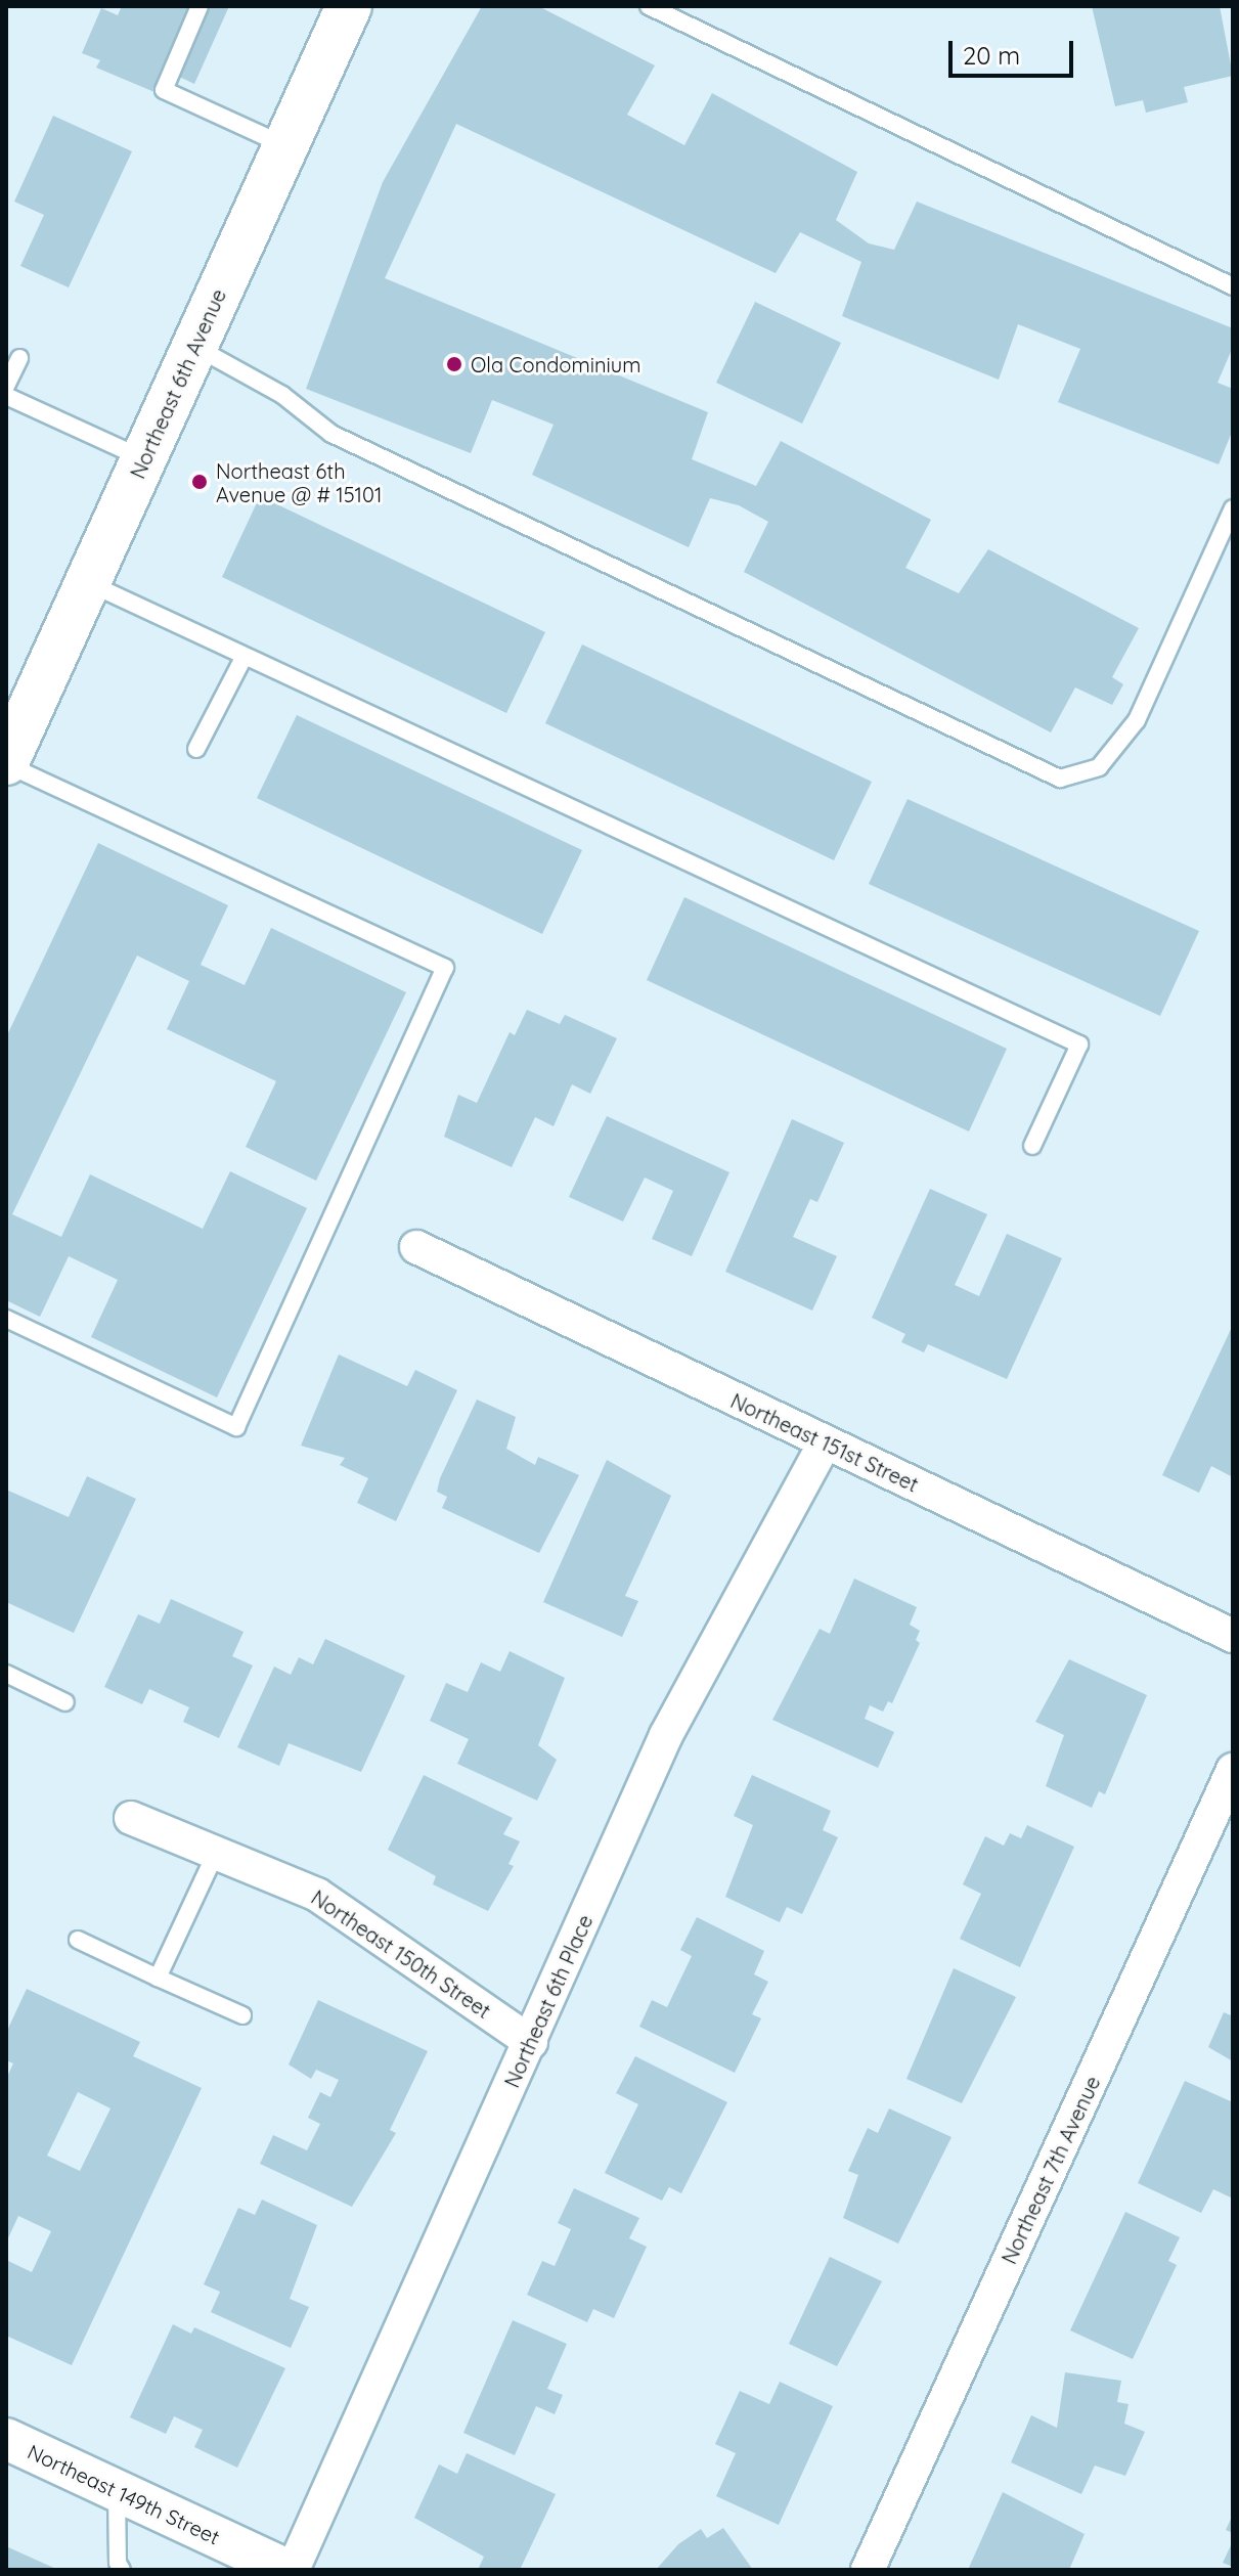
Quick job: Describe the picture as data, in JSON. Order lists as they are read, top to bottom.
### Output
{
  "streets": {
    "main road": ["Northeast 6th Avenue"],
    "street": [
      "Northeast 151st Street",
      "Northeast 150th Street",
      "Northeast 6th Place",
      "Northeast 7th Avenue",
      "Northeast 149th Street"
    ]
  },
  "crossings": [
    ["Northeast 151st Street", "Northeast 6th Place"],
    ["Northeast 150th Street", "Northeast 6th Place"],
    ["Northeast 6th Place", "Northeast 149th Street"]
  ],
  "places": ["Ola Condominium", "Northeast 6th Avenue @ # 15101"],
  "scale_bar": "20 m"
}
